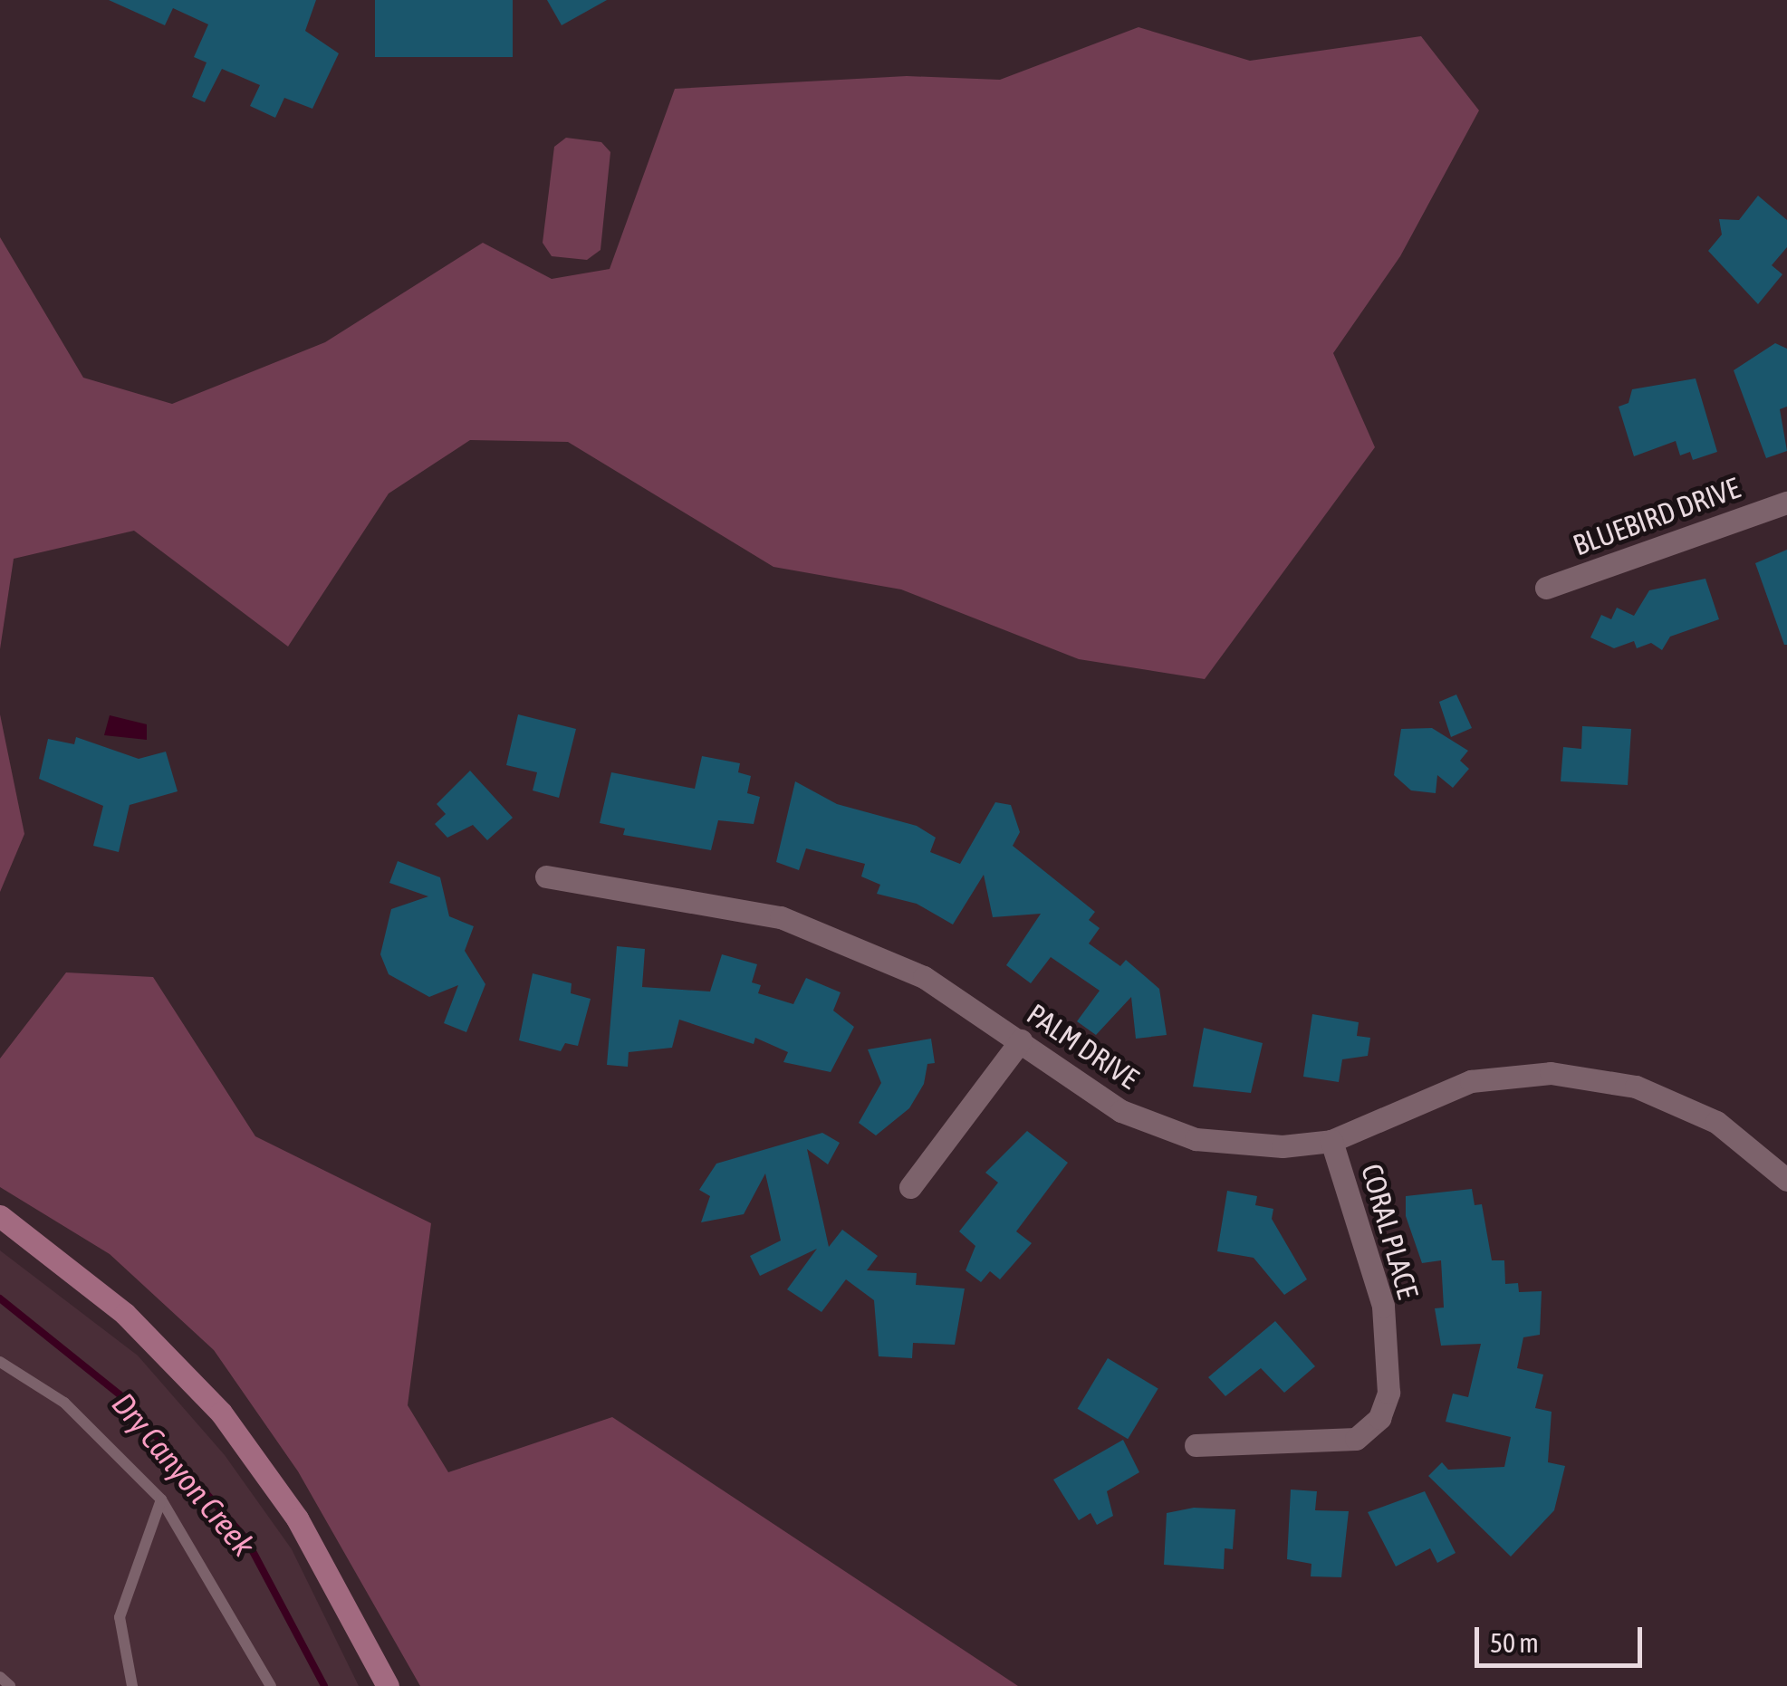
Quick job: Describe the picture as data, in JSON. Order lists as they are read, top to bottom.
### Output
{
  "streets": {
    "street": ["BLUEBIRD DRIVE", "PALM DRIVE", "CORAL PLACE"]
  },
  "crossings": [
    ["PALM DRIVE", "CORAL PLACE"]
  ],
  "water": ["Dry Canyon Creek"],
  "scale_bar": "50 m"
}
